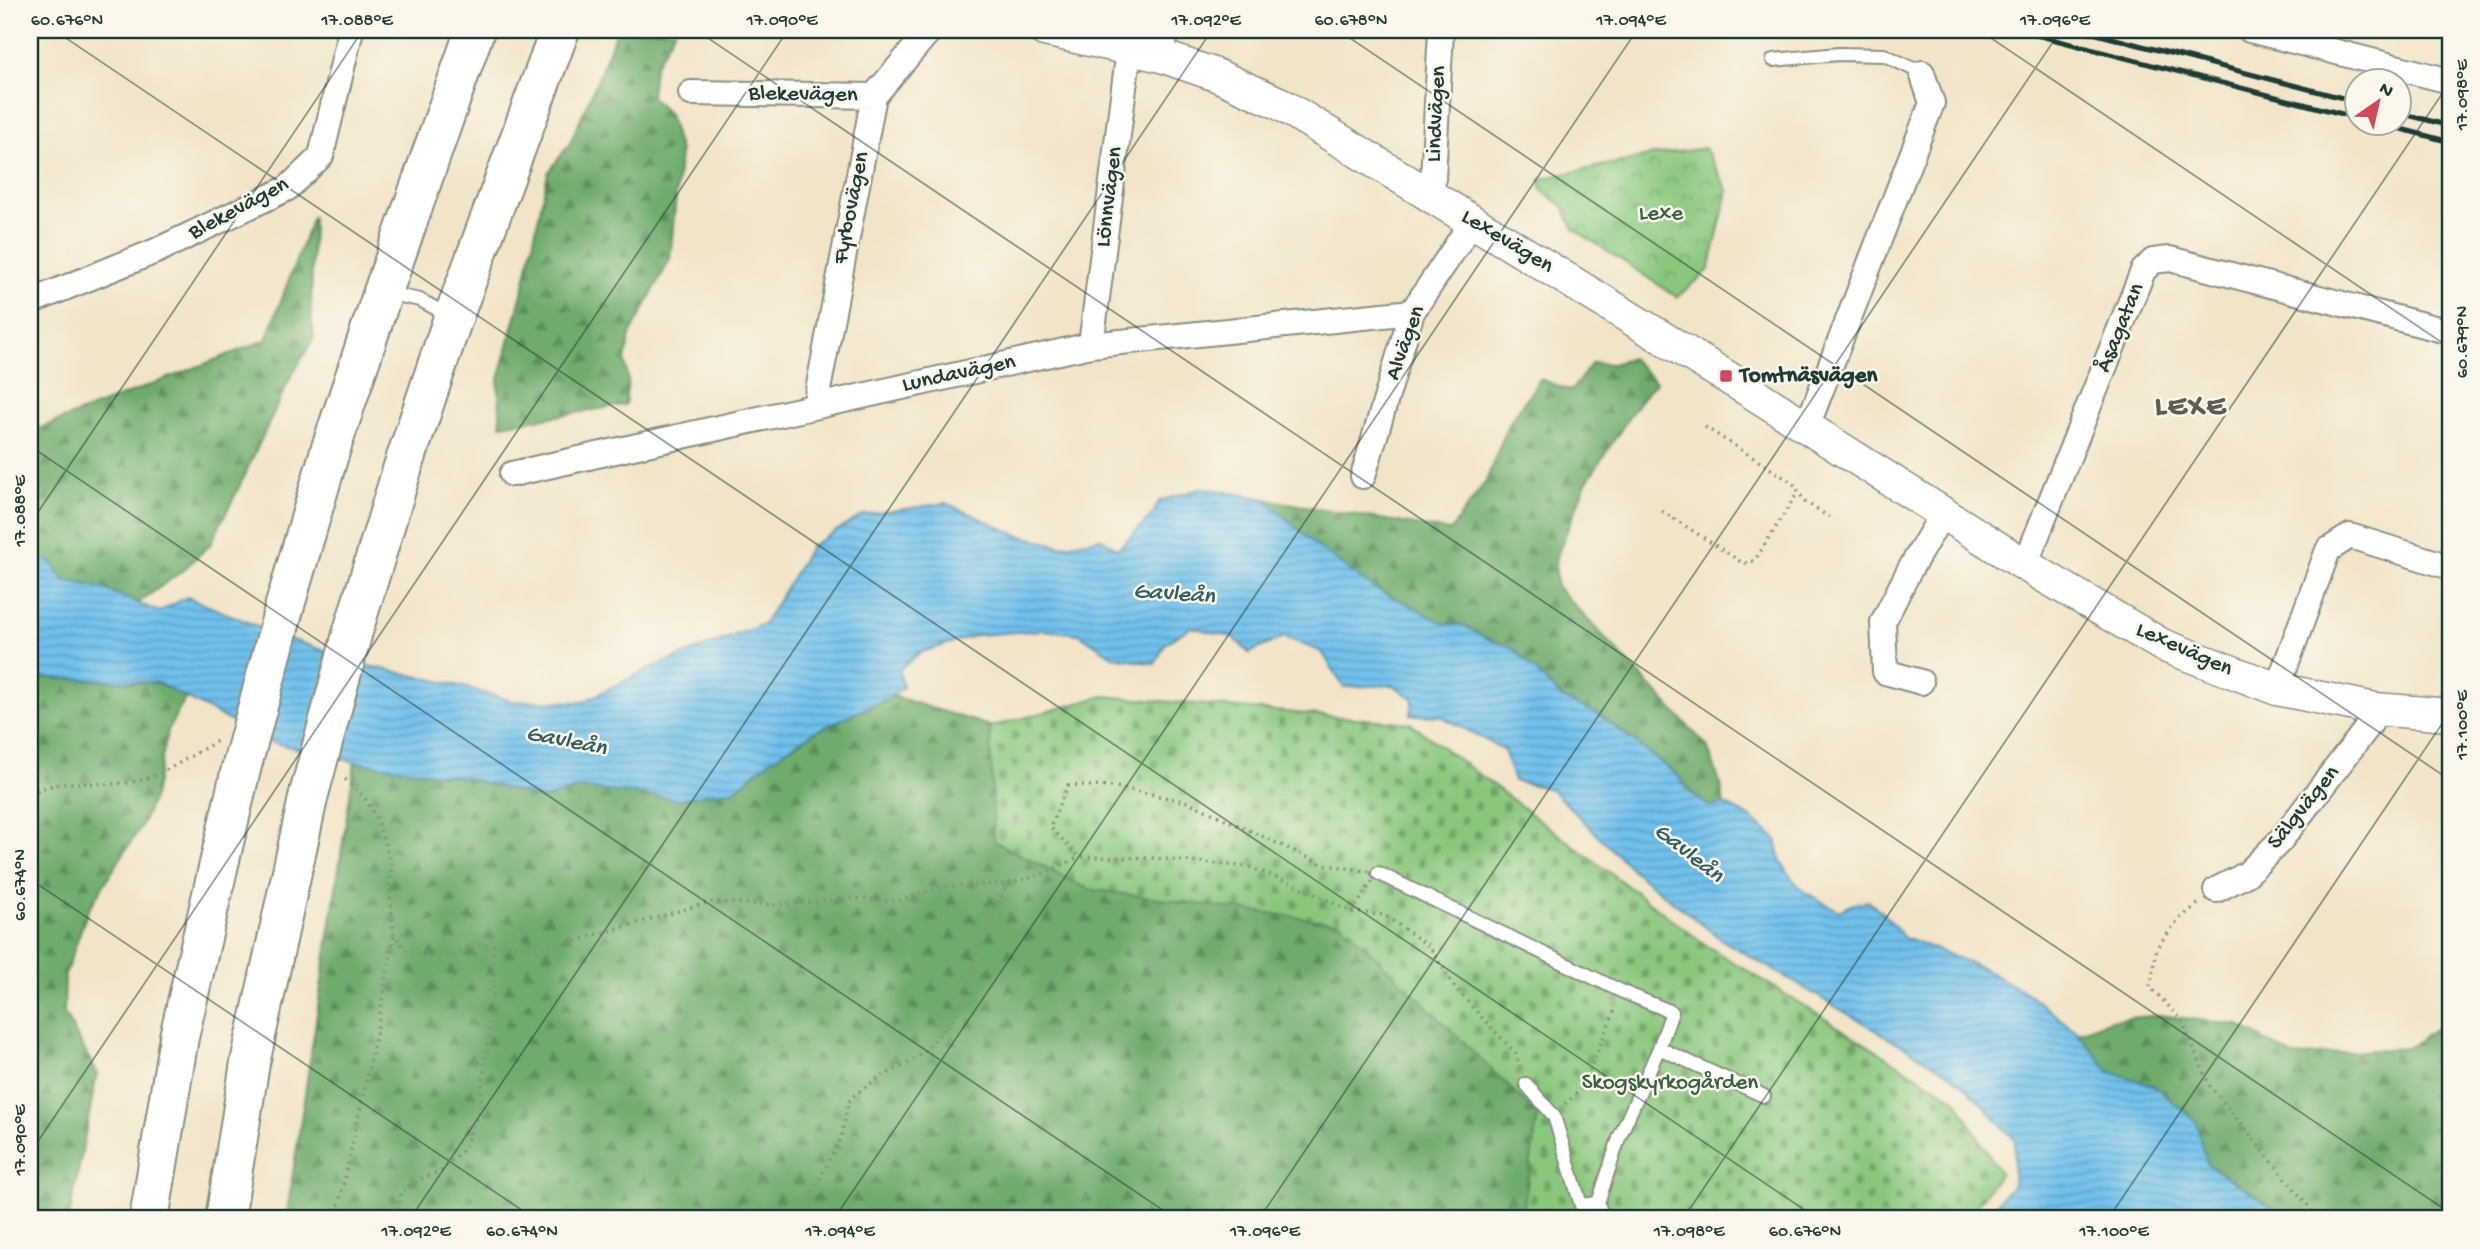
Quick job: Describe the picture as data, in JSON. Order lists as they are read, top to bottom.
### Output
{
  "streets": {
    "street": [
      "Blekevägen",
      "Lindvägen",
      "Lönnvägen",
      "Fyrbovägen",
      "Lexevägen",
      "Åsagatan",
      "Alvägen",
      "Lundavägen",
      "Sälgvägen"
    ]
  },
  "crossings": [
    ["Blekevägen", "Fyrbovägen"],
    ["Lindvägen", "Lexevägen"],
    ["Lönnvägen", "Lexevägen"],
    ["Lönnvägen", "Lundavägen"],
    ["Fyrbovägen", "Lundavägen"],
    ["Lexevägen", "Åsagatan"],
    ["Lexevägen", "Alvägen"],
    ["Lexevägen", "Sälgvägen"],
    ["Alvägen", "Lundavägen"]
  ],
  "districts": ["LEXE"],
  "water": ["Gavleån"],
  "parks": ["Lexe", "Skogskyrkogården"],
  "places": {
    "transit": ["Tomtnäsvägen"]
  },
  "north": "top right",
  "coordinates": [
    "60.676°N",
    "17.088°E",
    "17.090°E",
    "17.092°E",
    "60.678°N",
    "17.094°E",
    "17.096°E",
    "17.098°E",
    "60.679°N",
    "17.100°E",
    "60.674°N"
  ]
}
